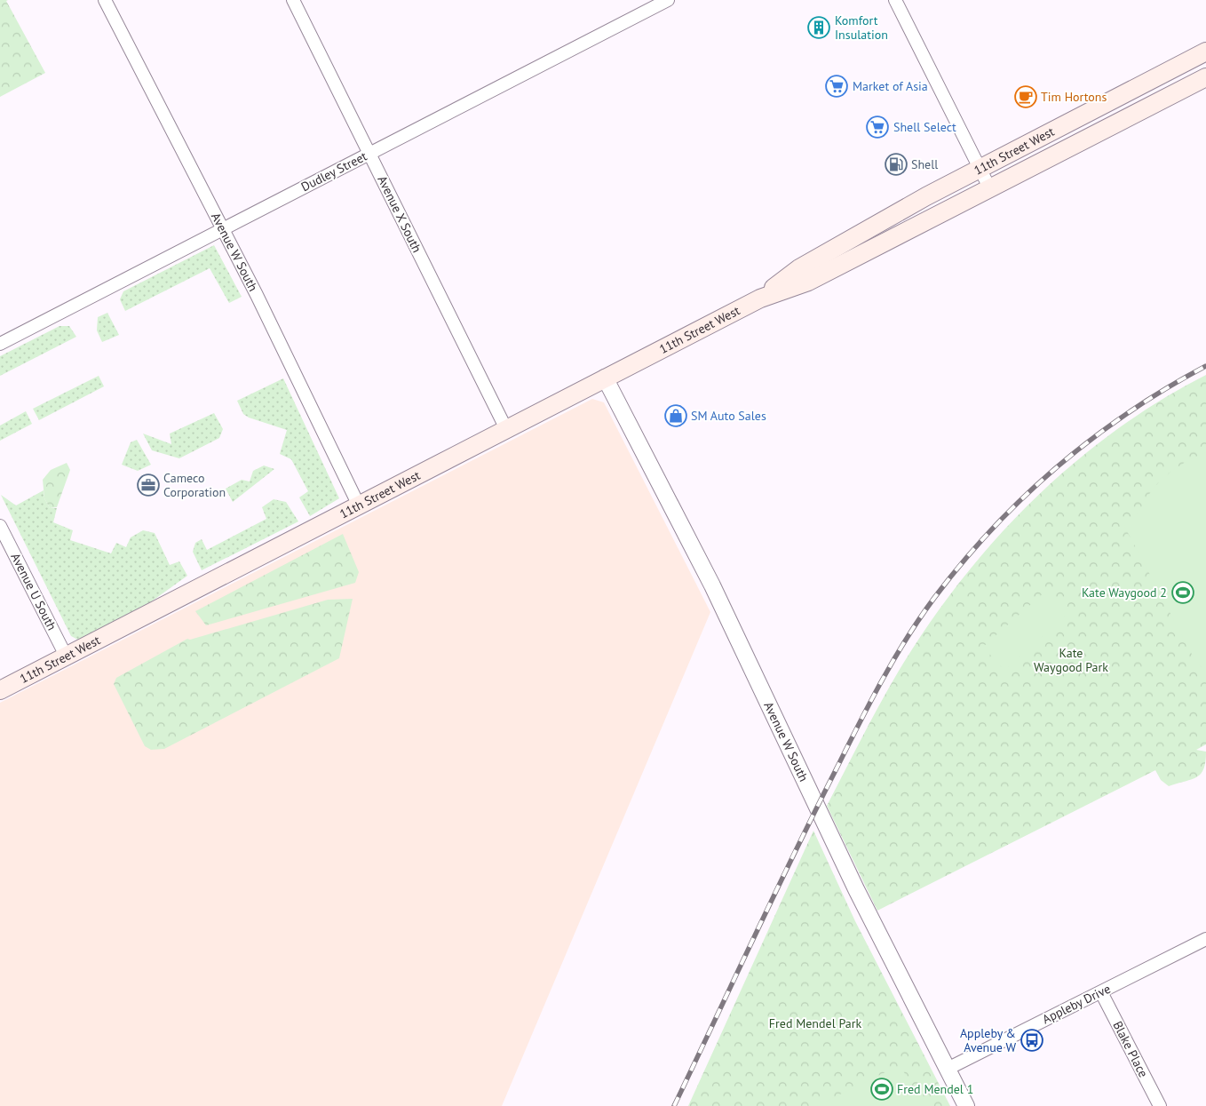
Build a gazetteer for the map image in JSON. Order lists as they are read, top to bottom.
{
  "streets": {
    "main road": ["11th Street West"],
    "street": [
      "Dudley Street",
      "Avenue X South",
      "Avenue W South",
      "Avenue U South",
      "Appleby Drive",
      "Blake Place"
    ]
  },
  "crossings": [
    ["11th Street West", "Avenue X South"],
    ["11th Street West", "Avenue W South"],
    ["11th Street West", "Avenue U South"],
    ["Dudley Street", "Avenue X South"],
    ["Dudley Street", "Avenue W South"],
    ["Avenue W South", "Appleby Drive"],
    ["Appleby Drive", "Blake Place"]
  ],
  "parks": ["Kate Waygood Park", "Fred Mendel Park"],
  "places": {
    "building": ["Komfort Insulation"],
    "supermarket": ["Market of Asia", "Shell Select"],
    "cafe": ["Tim Hortons"],
    "fuel station": ["Shell"],
    "shop": ["SM Auto Sales"],
    "office": ["Cameco Corporation"],
    "sports": ["Kate Waygood 2", "Fred Mendel 1"],
    "bus stop": ["Appleby & Avenue W"]
  }
}
